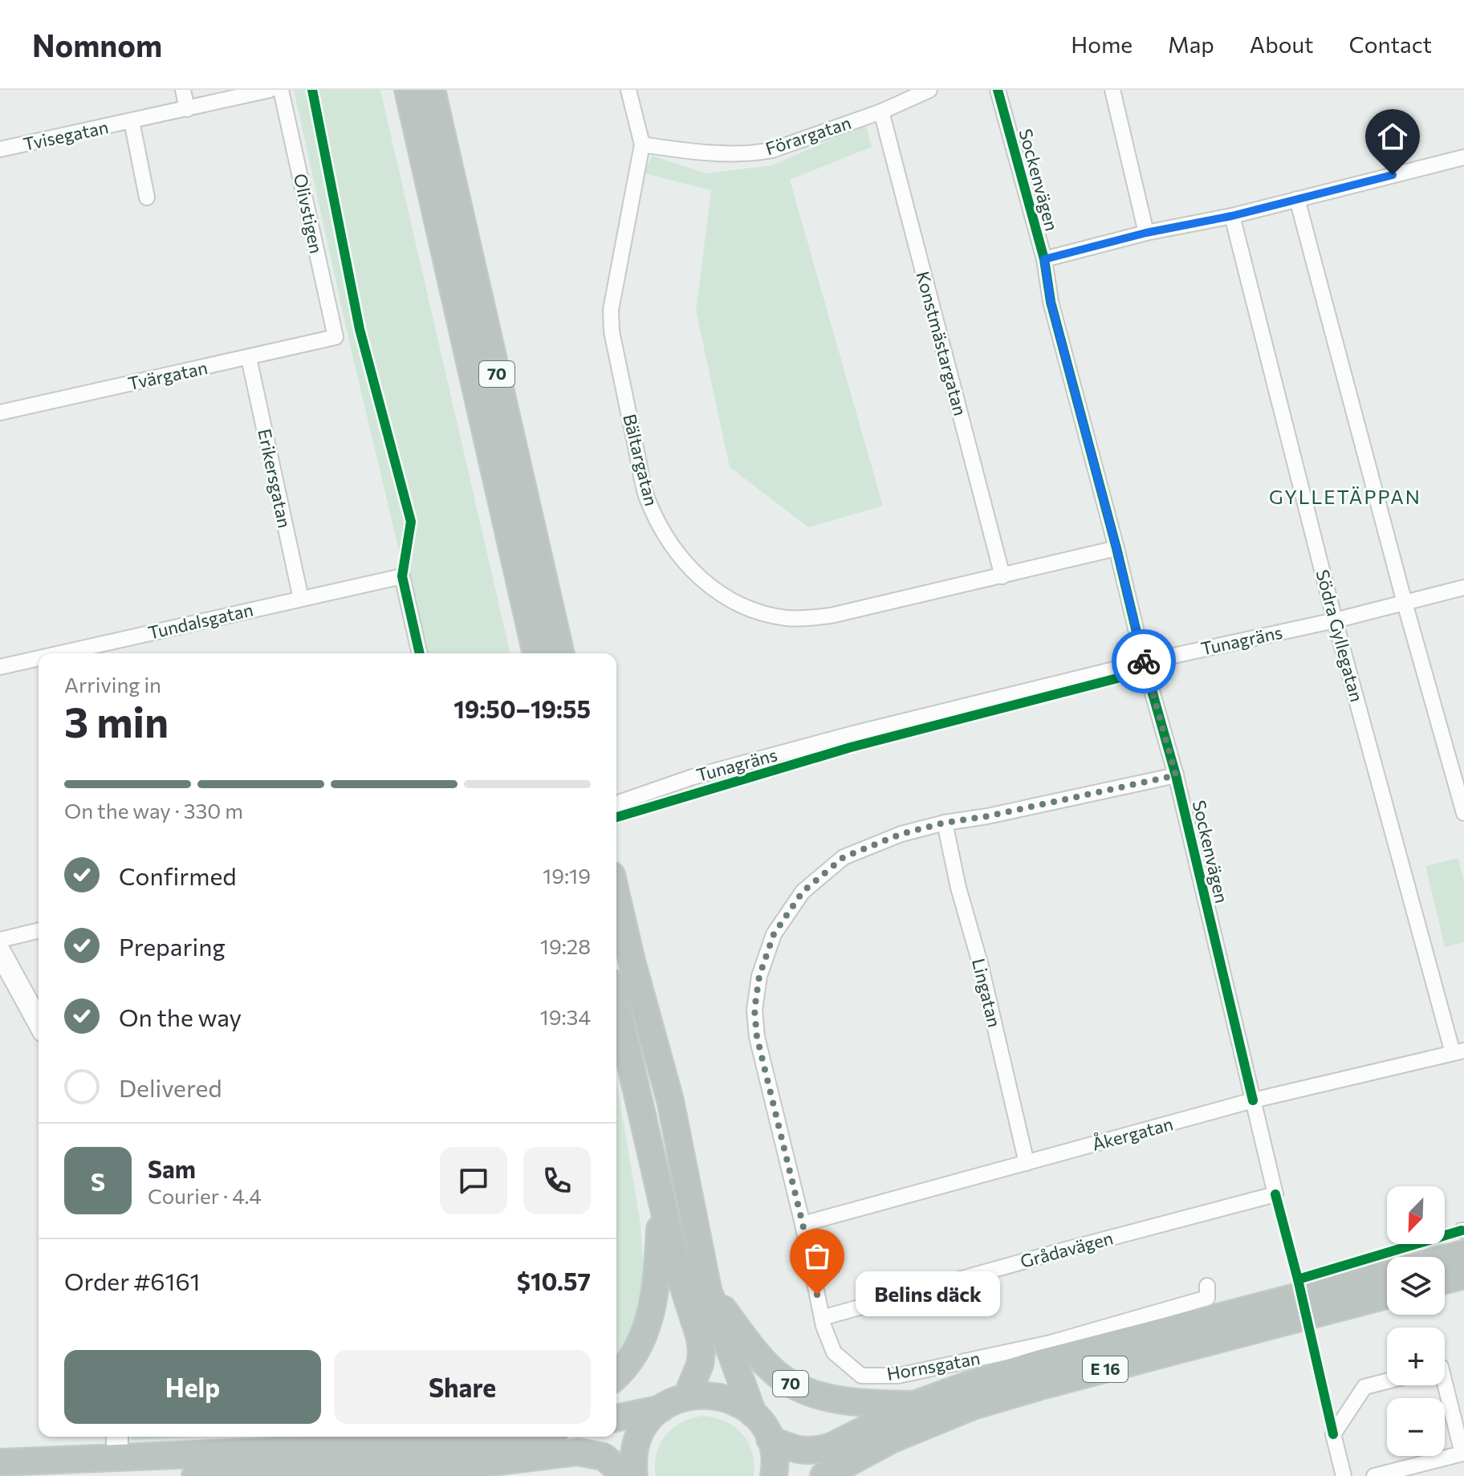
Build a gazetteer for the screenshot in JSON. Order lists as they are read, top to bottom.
{
  "streets": {
    "highway": ["70", "E 16"],
    "street": [
      "Tvisegatan",
      "Förargatan",
      "Sockenvägen",
      "Olivstigen",
      "Konstmästargatan",
      "Tvärgatan",
      "Bältargatan",
      "Erikersgatan",
      "Tundalsgatan",
      "Södra Gyllegatan",
      "Tunagräns",
      "Lingatan",
      "Åkergatan",
      "Grådavägen",
      "Hornsgatan"
    ]
  },
  "crossings": [
    ["Förargatan", "Konstmästargatan"],
    ["Förargatan", "Bältargatan"],
    ["Sockenvägen", "Bältargatan"],
    ["Sockenvägen", "Tunagräns"],
    ["Sockenvägen", "Åkergatan"],
    ["Sockenvägen", "Grådavägen"],
    ["Sockenvägen", "Hornsgatan"],
    ["Olivstigen", "Tvärgatan"],
    ["Konstmästargatan", "Bältargatan"],
    ["70", "E 16"],
    ["Tvärgatan", "Erikersgatan"],
    ["Erikersgatan", "Tundalsgatan"],
    ["Södra Gyllegatan", "Tunagräns"],
    ["Södra Gyllegatan", "Åkergatan"],
    ["Lingatan", "Åkergatan"],
    ["Lingatan", "Hornsgatan"],
    ["Åkergatan", "Hornsgatan"],
    ["Grådavägen", "Hornsgatan"]
  ],
  "districts": ["GYLLETÄPPAN"],
  "places": ["Belins däck"],
  "north": "bottom left",
  "page": {
    "header": "Nomnom",
    "nav": [
      "Home",
      "Map",
      "About",
      "Contact"
    ],
    "heading": ["3 min", "Arriving in", "19:50–19:55"],
    "panel": [
      "Sam",
      "Courier · 4.4",
      "Order #6161",
      "$10.57"
    ],
    "bar": "On the way · 330 m",
    "list": [
      ["Confirmed", "19:19"],
      ["Preparing", "19:28"],
      ["On the way", "19:34"],
      "Delivered"
    ],
    "round": "S",
    "map_buttons": ["+", "−"],
    "bubble": "Belins däck",
    "buttons": ["Help", "Share"]
  }
}
